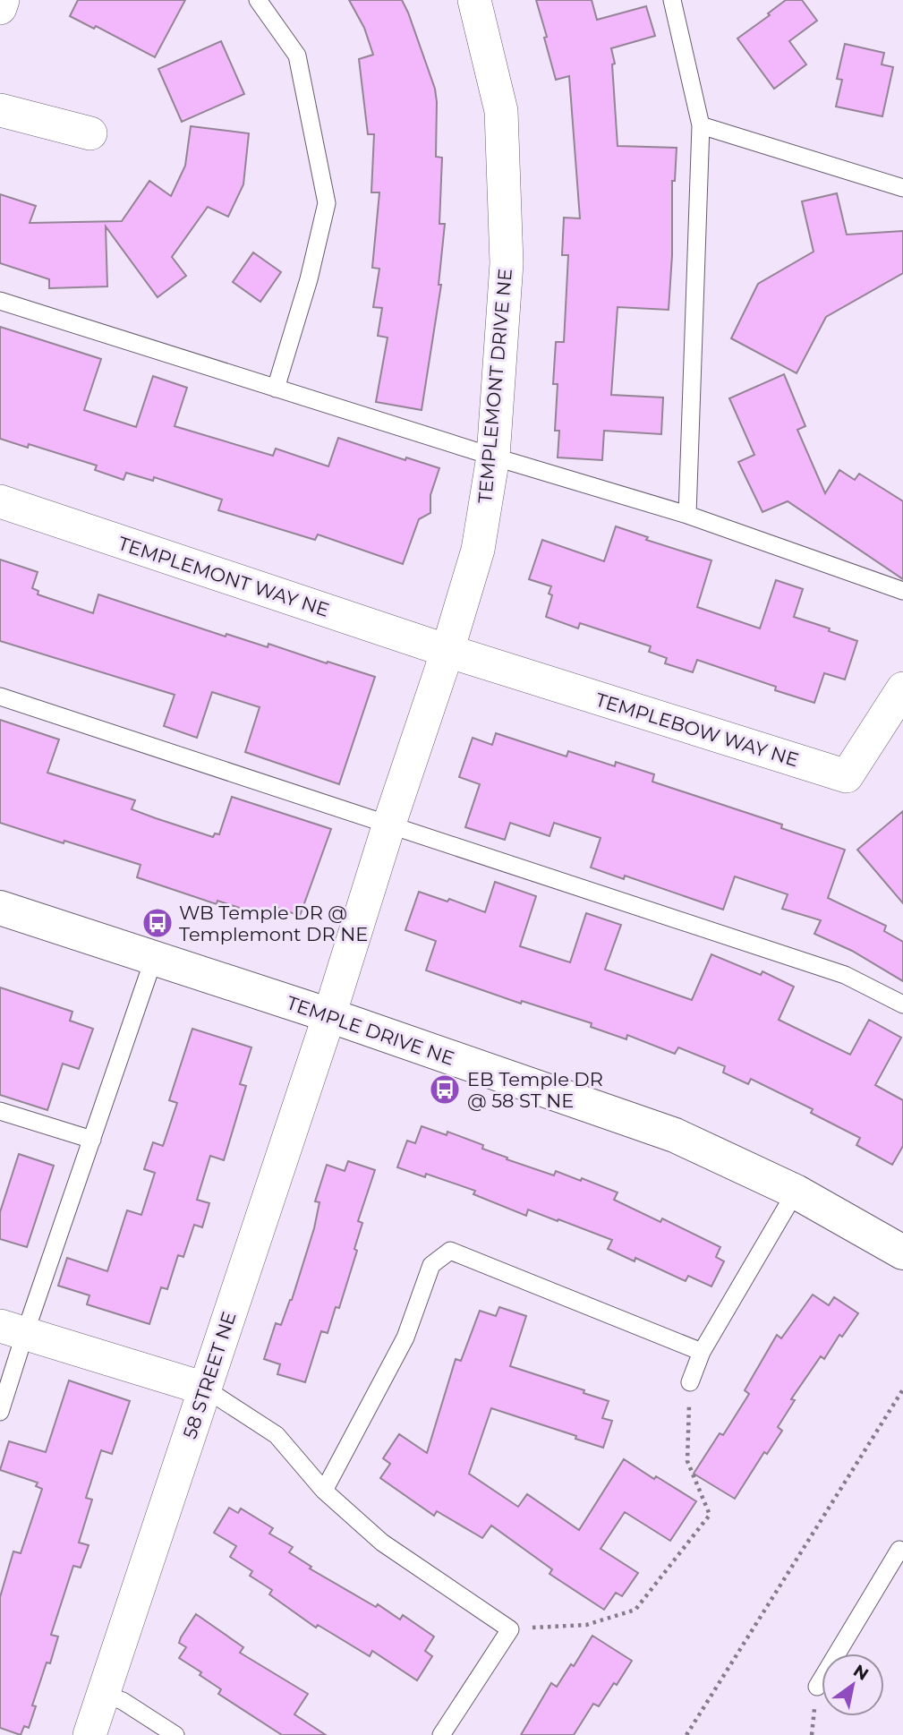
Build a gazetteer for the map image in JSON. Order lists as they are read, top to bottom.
{
  "streets": {
    "street": [
      "TEMPLEMONT DRIVE NE",
      "TEMPLEMONT WAY NE",
      "TEMPLEBOW WAY NE",
      "TEMPLE DRIVE NE",
      "58 STREET NE"
    ]
  },
  "crossings": [
    ["TEMPLEMONT DRIVE NE", "TEMPLEMONT WAY NE"],
    ["TEMPLEMONT DRIVE NE", "TEMPLEBOW WAY NE"],
    ["TEMPLEMONT DRIVE NE", "TEMPLE DRIVE NE"],
    ["TEMPLEMONT DRIVE NE", "58 STREET NE"],
    ["TEMPLEMONT WAY NE", "TEMPLEBOW WAY NE"],
    ["TEMPLE DRIVE NE", "58 STREET NE"]
  ],
  "places": {
    "bus stop": ["WB Temple DR @ Templemont DR NE", "EB Temple DR @ 58 ST NE"]
  },
  "north": "top right"
}
